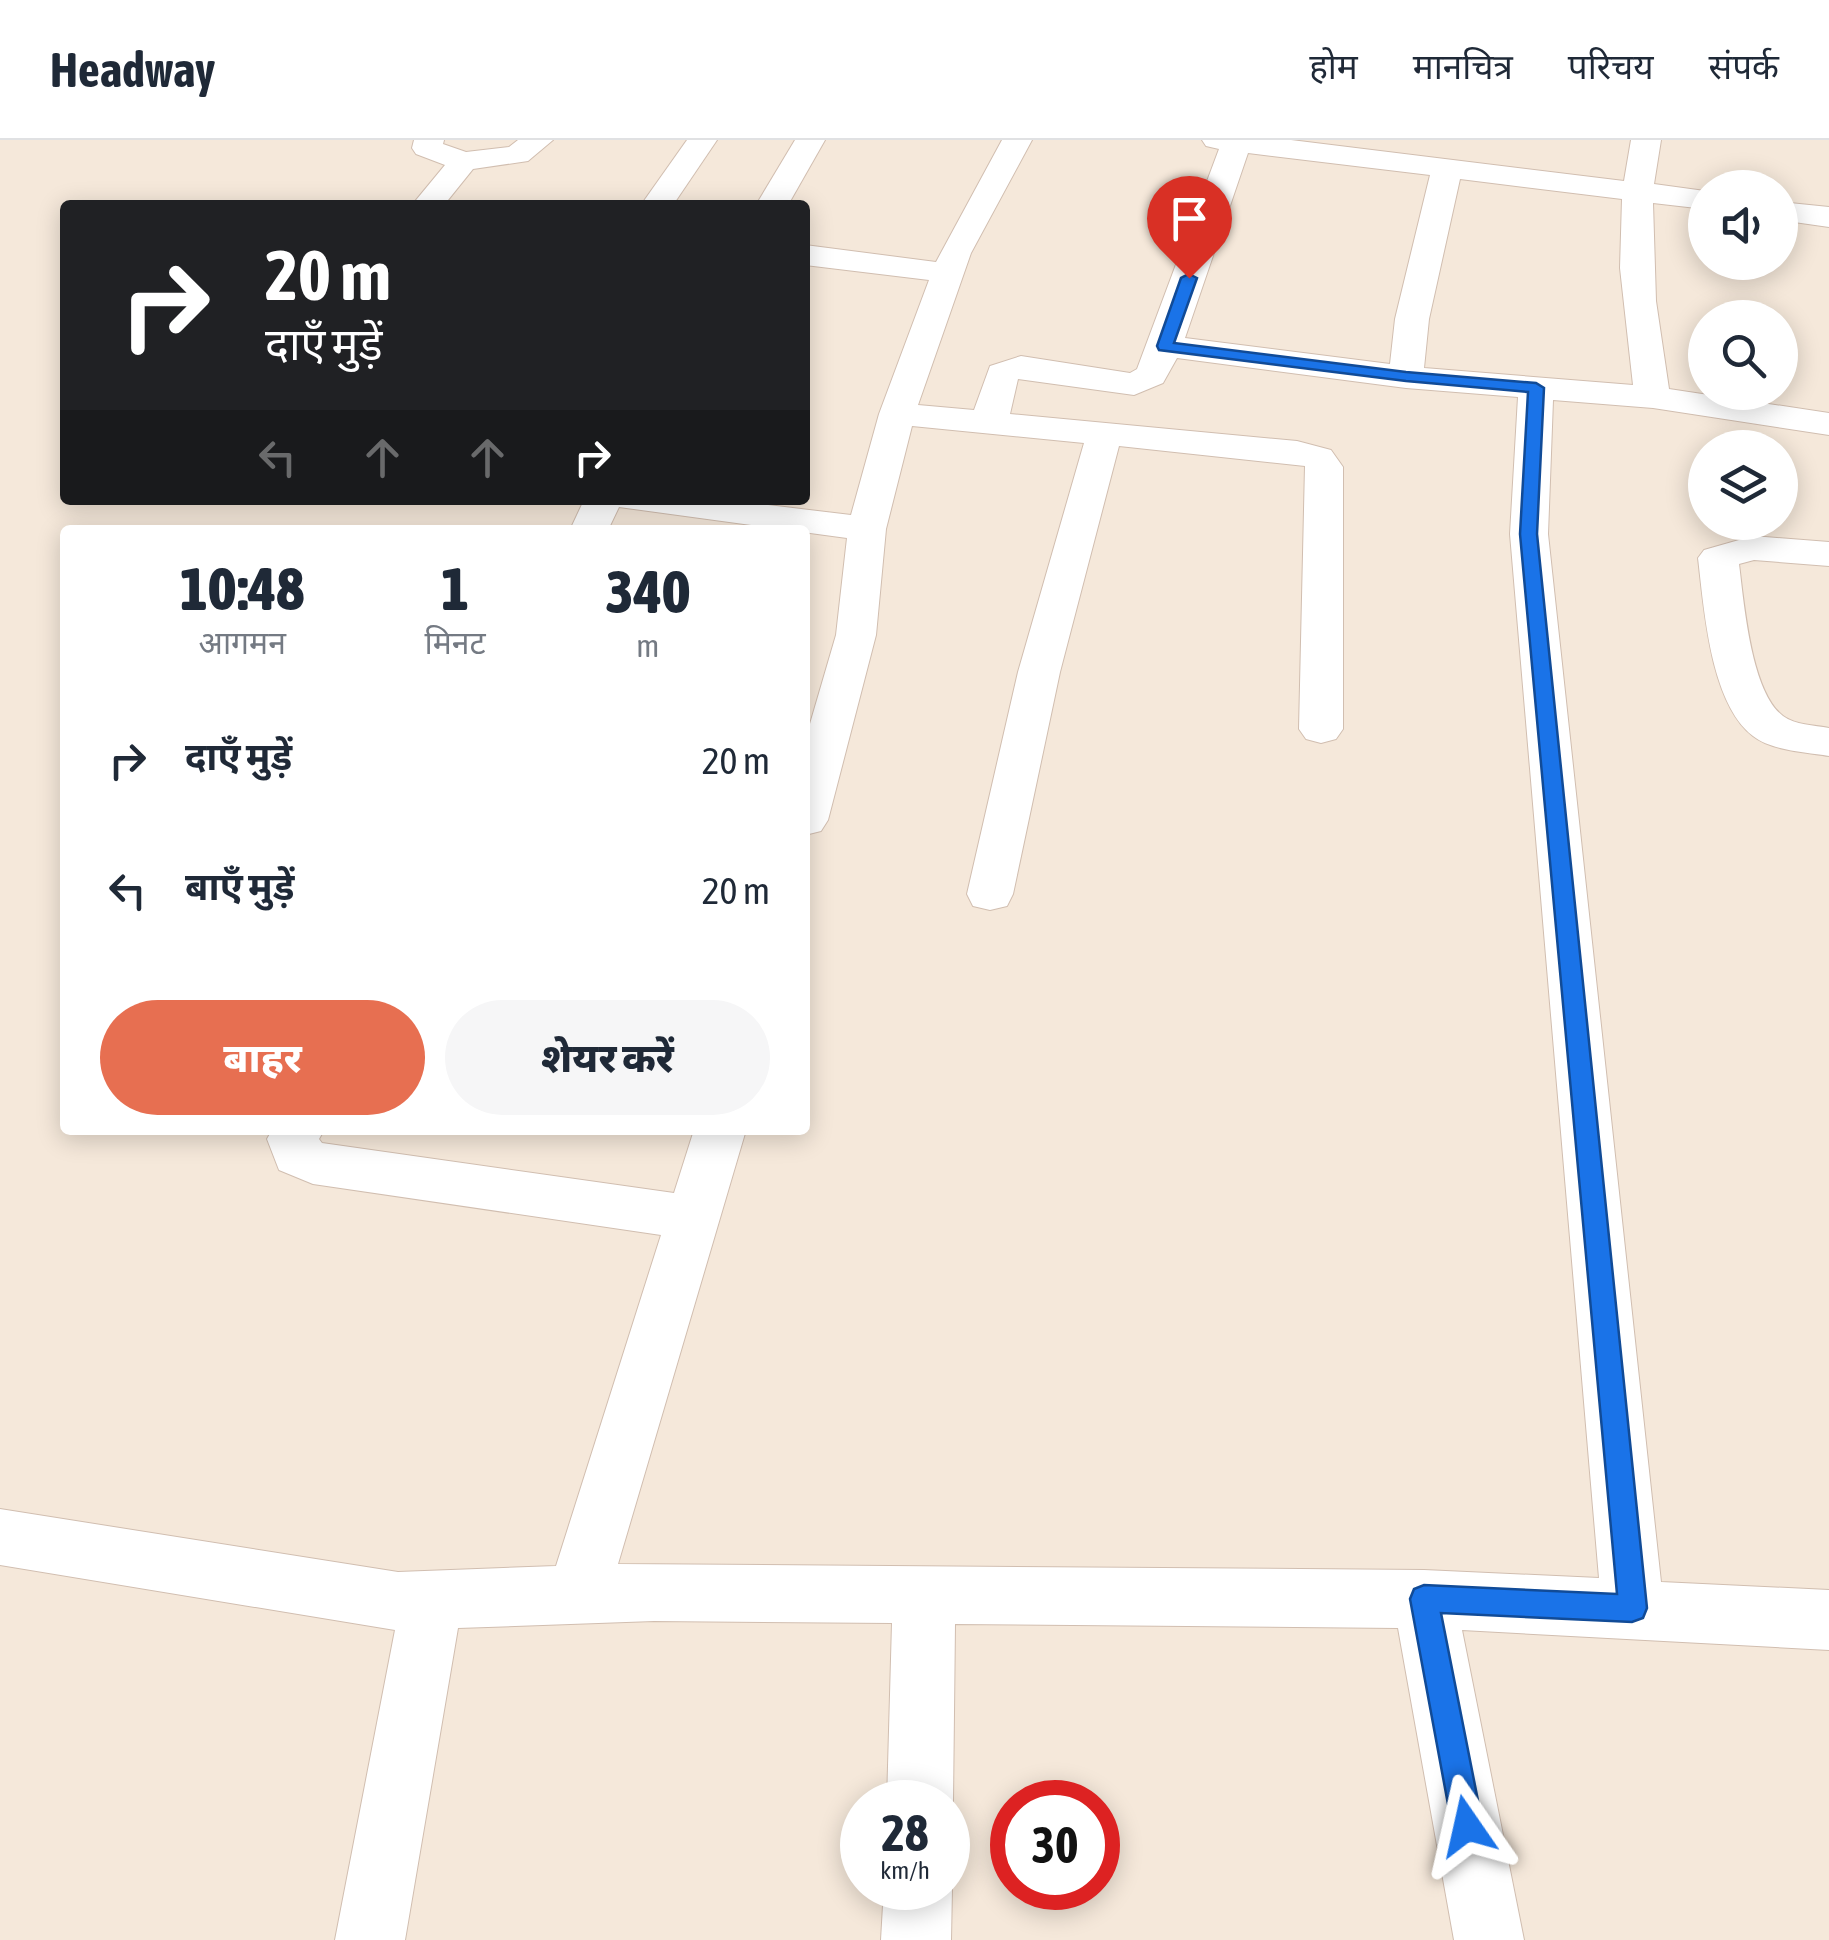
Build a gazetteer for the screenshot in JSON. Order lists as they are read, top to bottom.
{
  "page": {
    "header": "Headway",
    "nav": [
      "होम",
      "मानचित्र",
      "परिचय",
      "संपर्क"
    ],
    "turn": ["20 m", "दाएँ मुड़ें"],
    "eta": [
      "10:48",
      "आगमन",
      "1",
      "मिनट",
      "340",
      "m"
    ],
    "list": [
      {
        "name": "दाएँ मुड़ें",
        "value": "20 m"
      },
      {
        "name": "बाएँ मुड़ें",
        "value": "20 m"
      }
    ],
    "buttons": ["बाहर", "शेयर करें"],
    "speed": "28 km/h",
    "limit": "30"
  }
}
